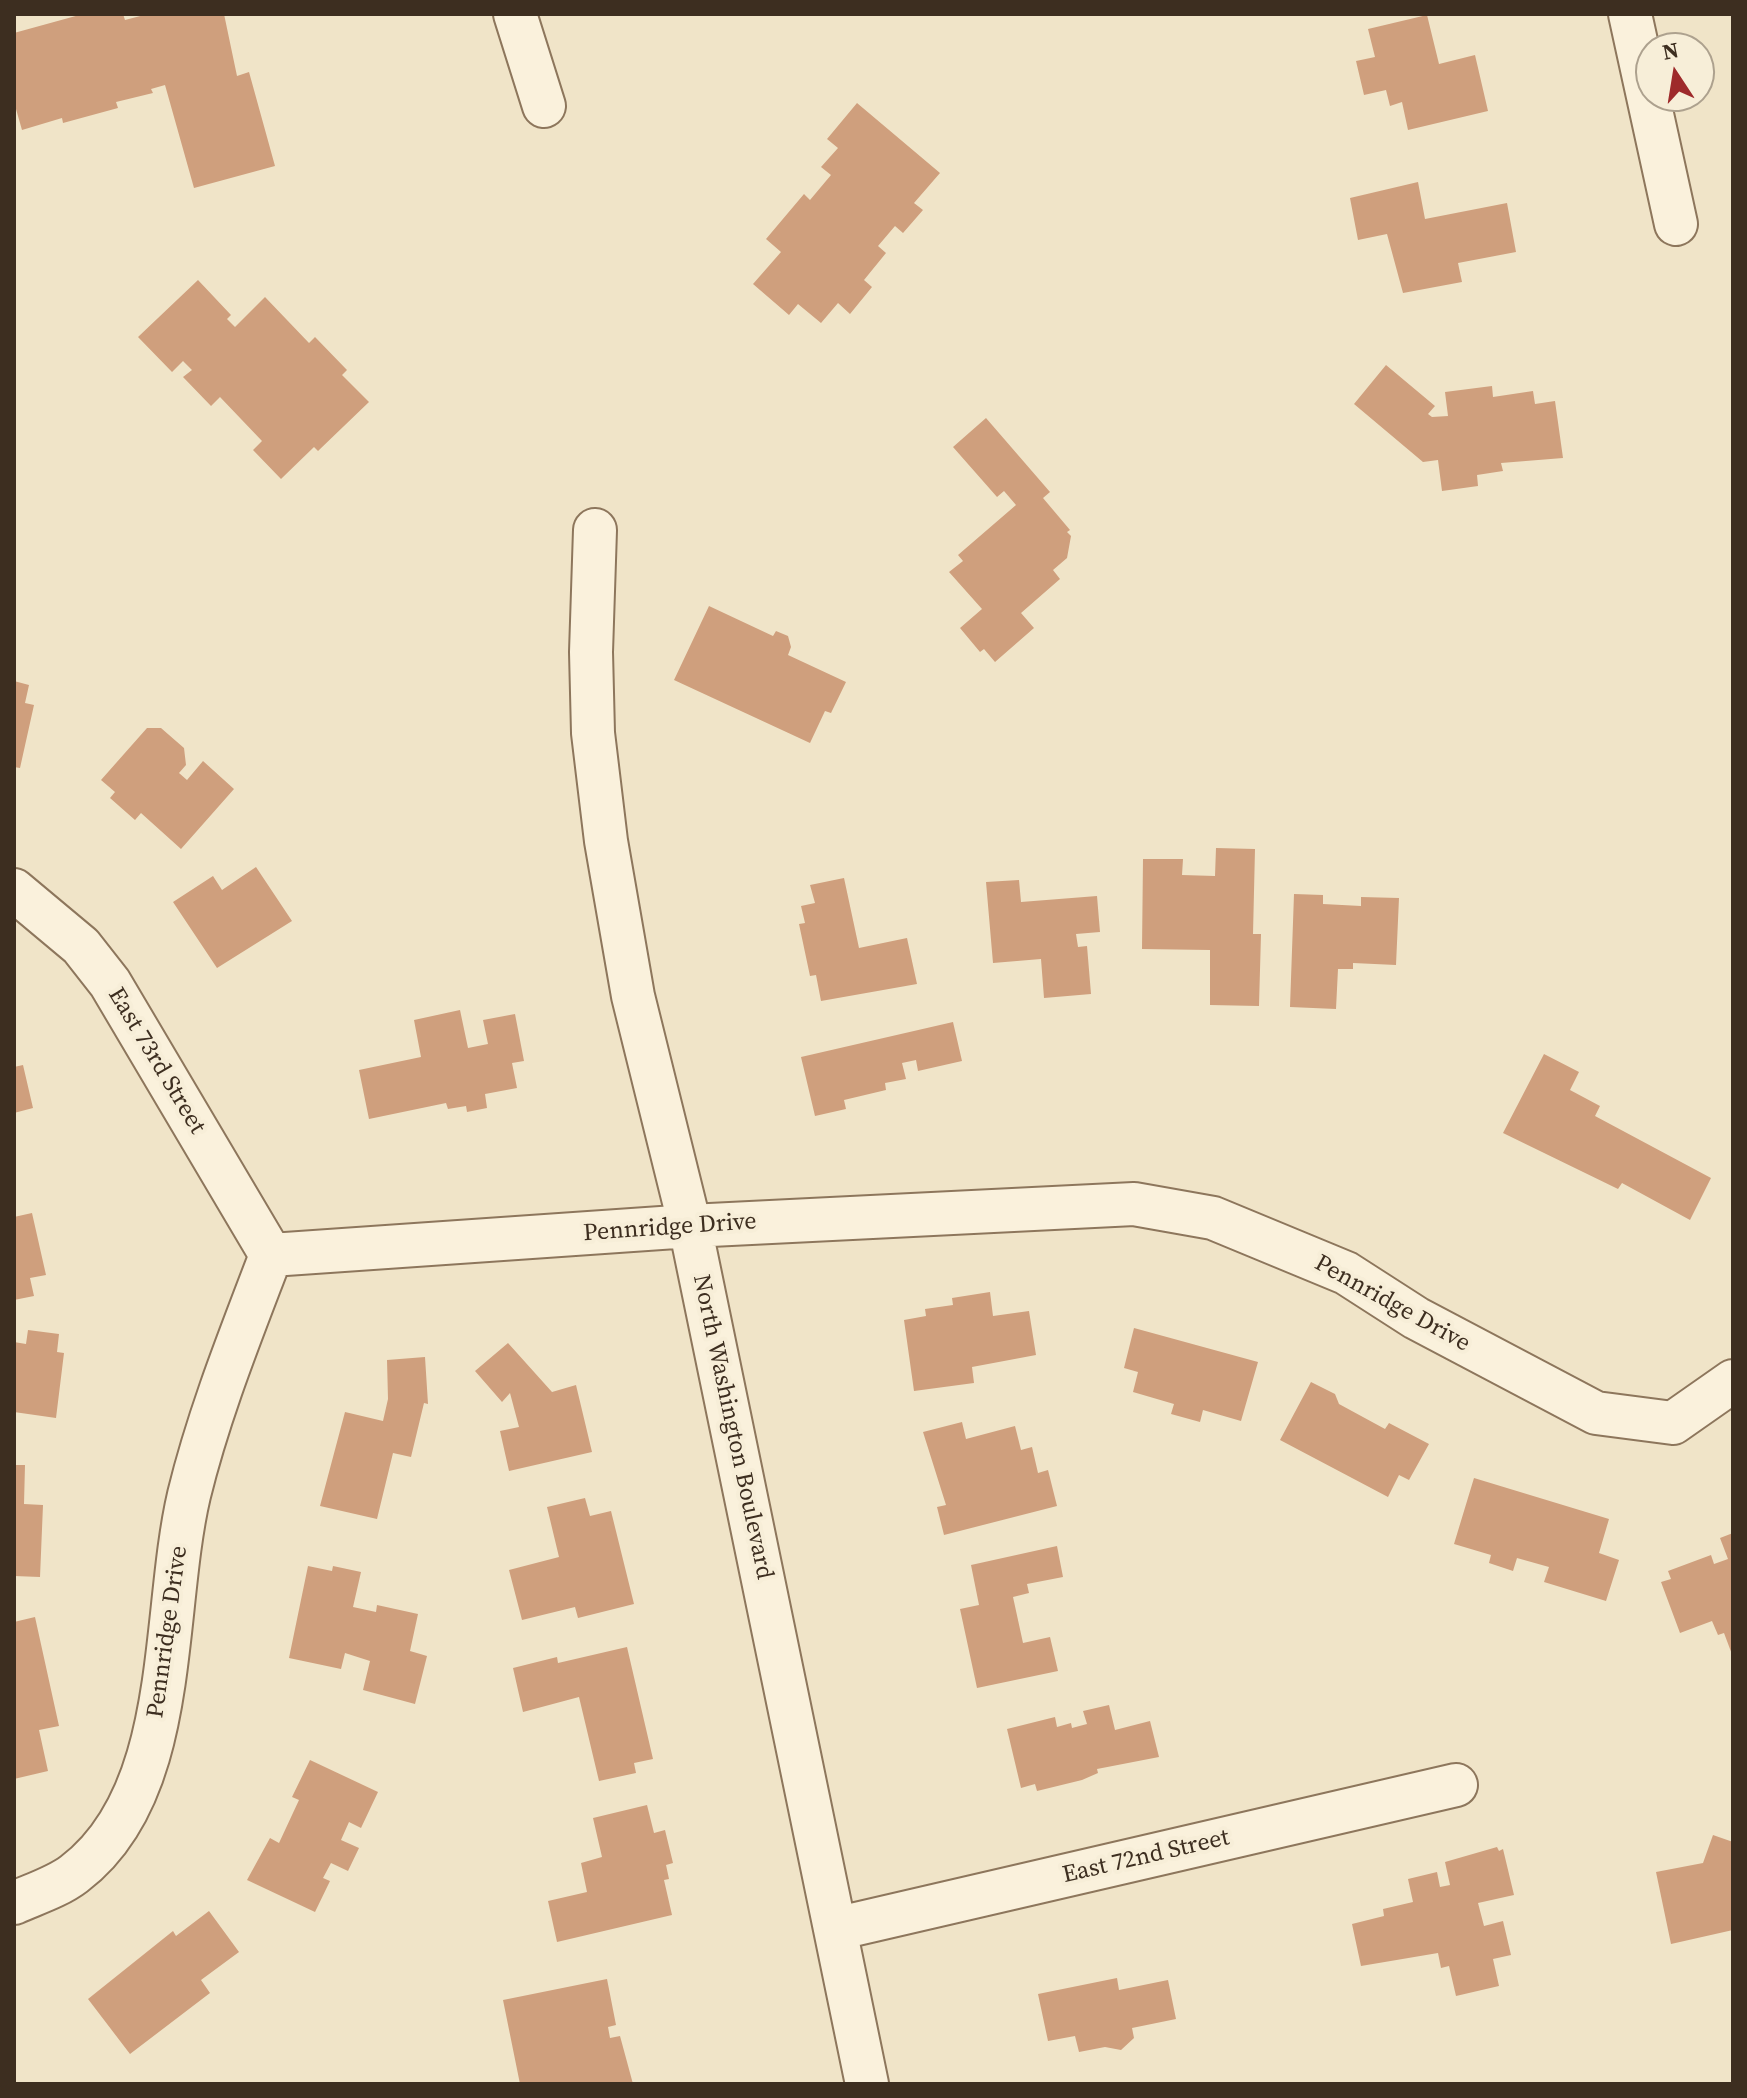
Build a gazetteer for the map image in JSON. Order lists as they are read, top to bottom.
{
  "streets": {
    "street": [
      "East 73rd Street",
      "Pennridge Drive",
      "North Washington Boulevard",
      "East 72nd Street"
    ]
  },
  "crossings": [
    ["East 73rd Street", "Pennridge Drive"],
    ["Pennridge Drive", "North Washington Boulevard"],
    ["North Washington Boulevard", "East 72nd Street"]
  ],
  "north": "top"
}
